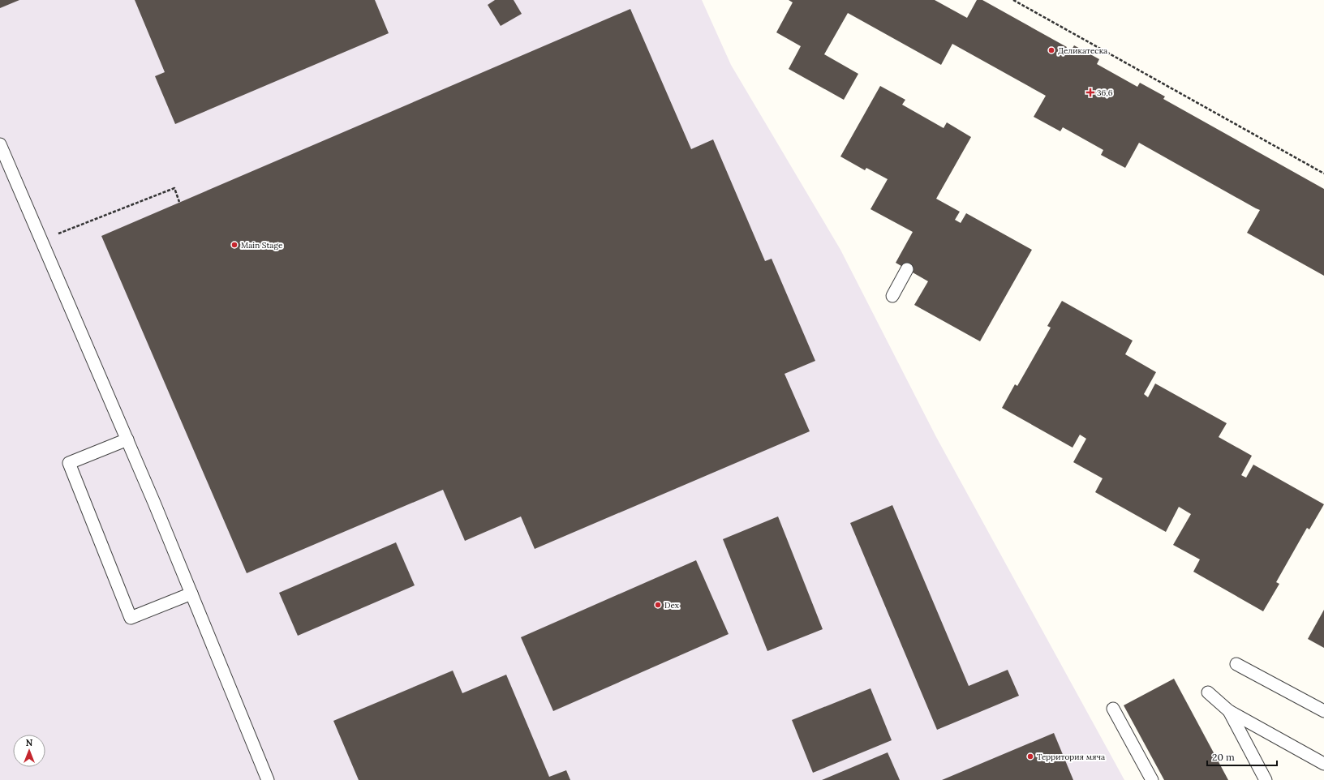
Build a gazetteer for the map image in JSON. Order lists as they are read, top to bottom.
{
  "places": {
    "other": [
      "Деликатеска",
      "Main Stage",
      "Dex",
      "Территория мяча"
    ],
    "health": ["36,6"]
  },
  "scale_bar": "20 m",
  "north": "top"
}
